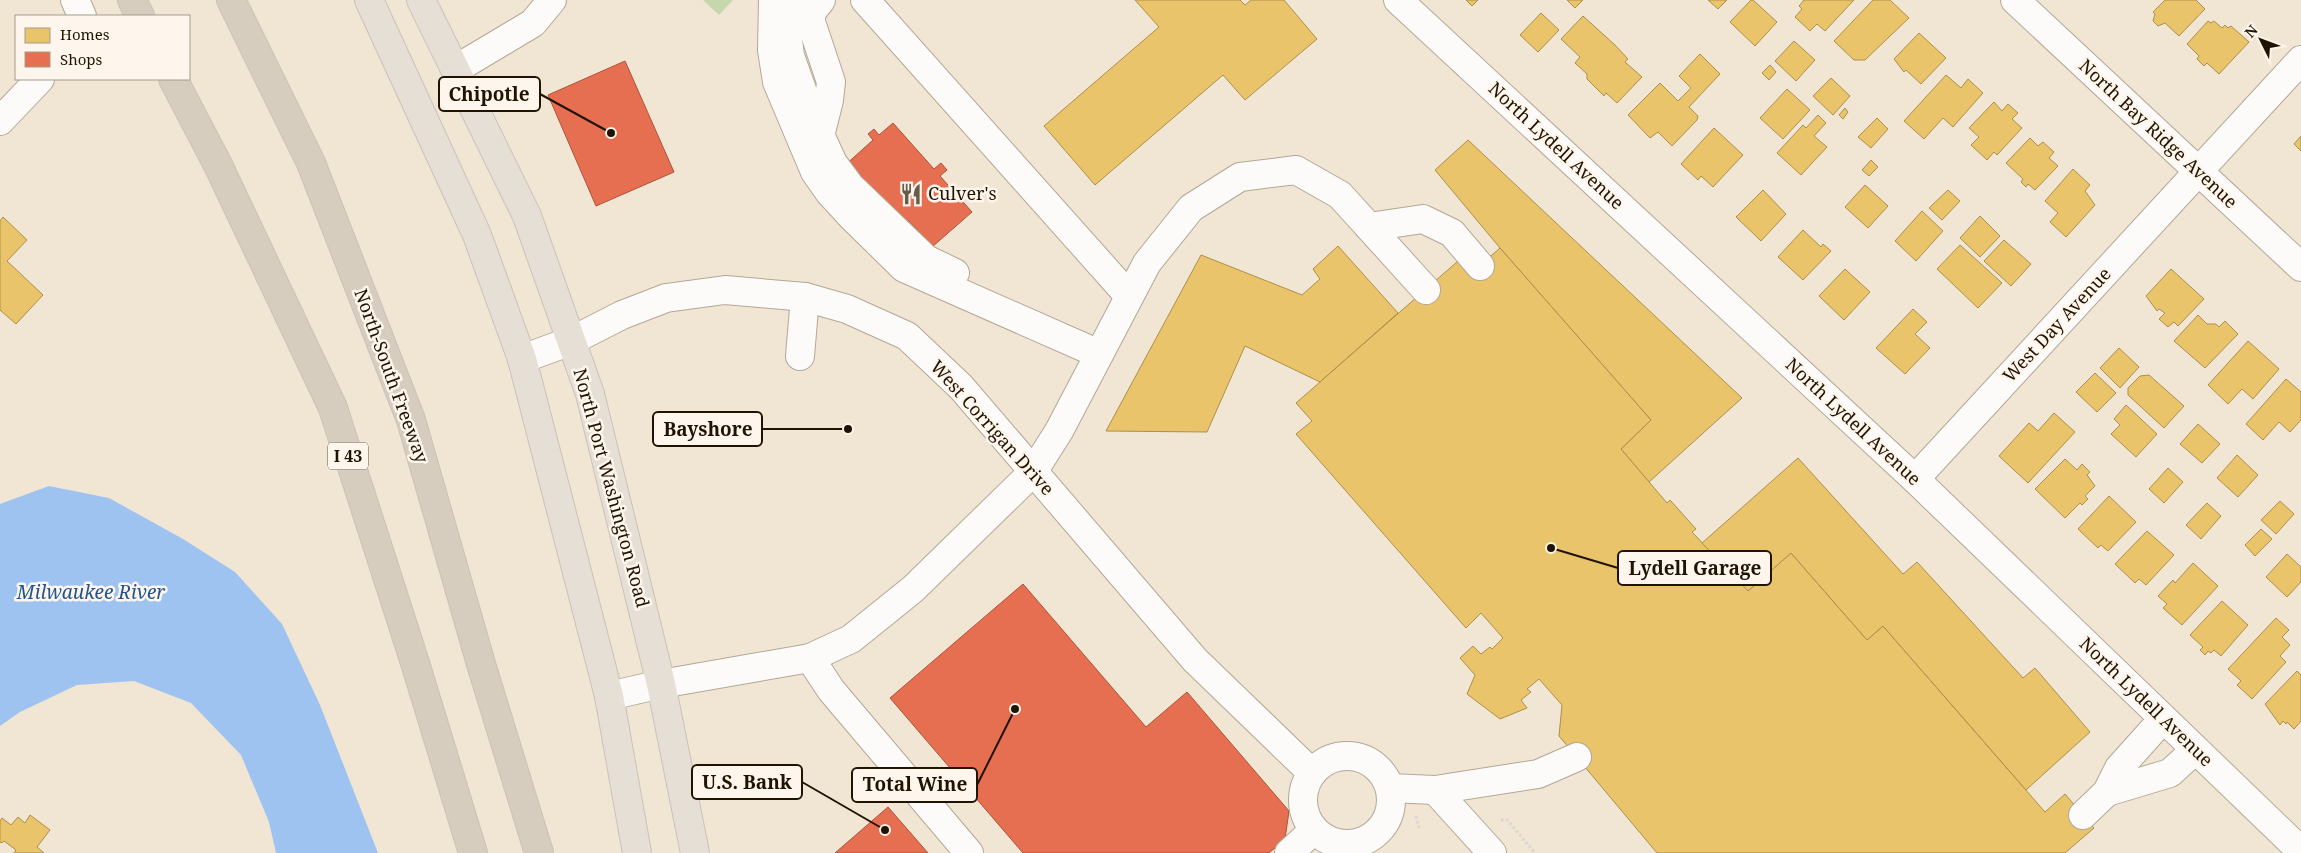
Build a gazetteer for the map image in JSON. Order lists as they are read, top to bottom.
{
  "streets": {
    "highway": ["North-South Freeway", "I 43"],
    "main road": ["North Port Washington Road"],
    "street": [
      "North Bay Ridge Avenue",
      "North Lydell Avenue",
      "West Day Avenue",
      "West Corrigan Drive"
    ]
  },
  "crossings": [
    ["North Bay Ridge Avenue", "West Day Avenue"],
    ["North Lydell Avenue", "West Day Avenue"],
    ["West Corrigan Drive", "North Port Washington Road"]
  ],
  "water": ["Milwaukee River"],
  "places": {
    "other": [
      "Chipotle",
      "Bayshore",
      "Lydell Garage",
      "Total Wine",
      "U.S. Bank"
    ],
    "restaurant": ["Culver's"]
  },
  "legend": ["Homes", "Shops"],
  "north": "top left"
}
